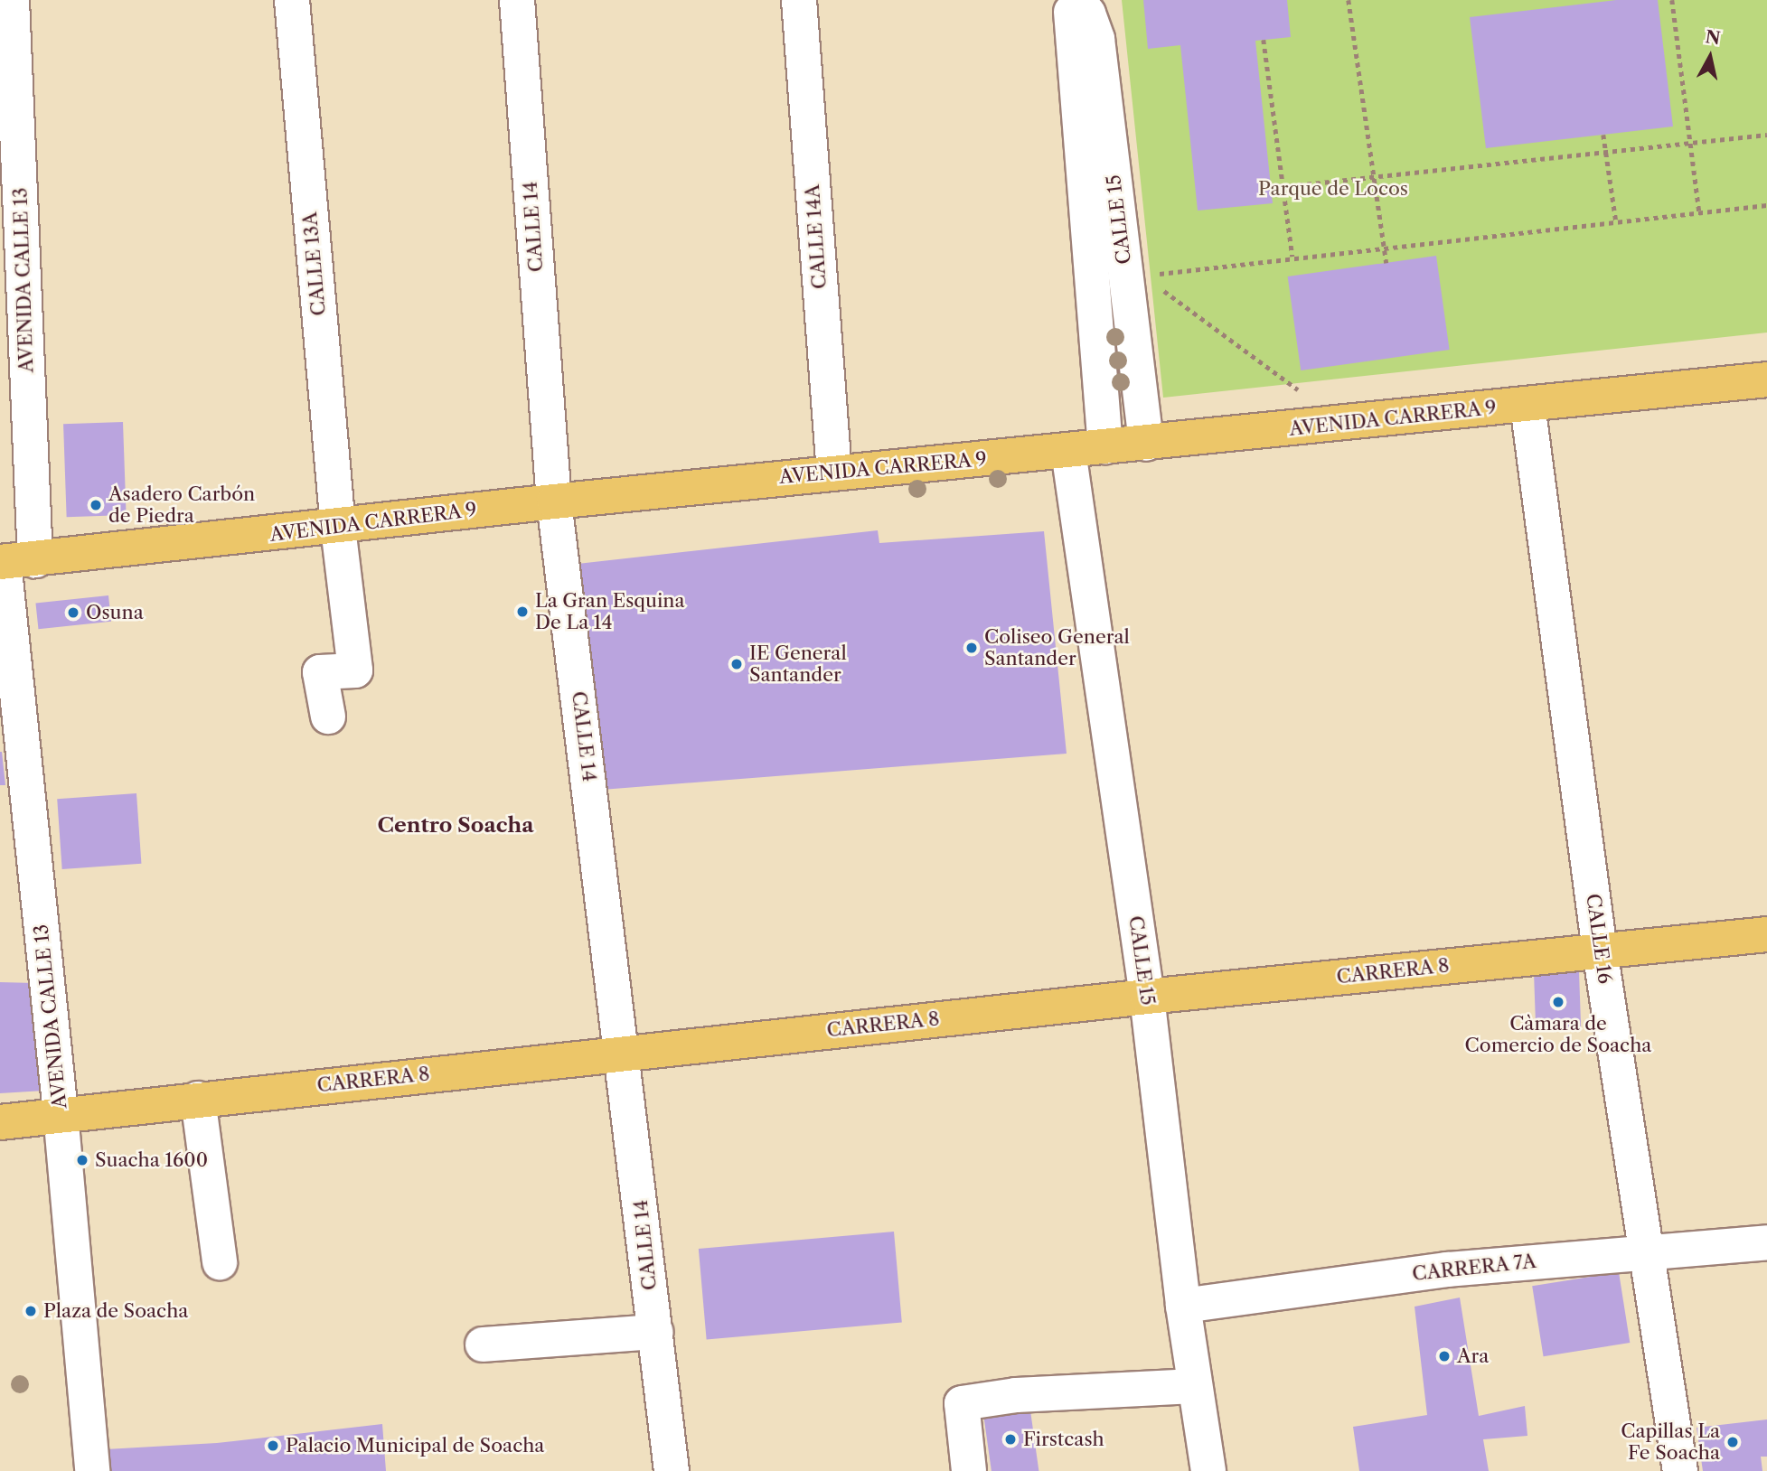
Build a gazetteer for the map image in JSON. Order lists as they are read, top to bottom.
{
  "streets": {
    "main road": ["AVENIDA CARRERA 9", "CARRERA 8"],
    "street": [
      "CALLE 15",
      "CALLE 14",
      "CALLE 14A",
      "CALLE 13A",
      "AVENIDA CALLE 13",
      "CALLE 16",
      "CARRERA 7A"
    ]
  },
  "crossings": [
    ["CALLE 15", "AVENIDA CARRERA 9"],
    ["CALLE 15", "CARRERA 8"],
    ["CALLE 15", "CARRERA 7A"],
    ["CALLE 14", "AVENIDA CARRERA 9"],
    ["CALLE 14", "CARRERA 8"],
    ["CALLE 14A", "AVENIDA CARRERA 9"],
    ["CALLE 13A", "AVENIDA CARRERA 9"],
    ["AVENIDA CALLE 13", "AVENIDA CARRERA 9"],
    ["AVENIDA CALLE 13", "CARRERA 8"],
    ["AVENIDA CARRERA 9", "CALLE 16"],
    ["CALLE 16", "CARRERA 8"],
    ["CALLE 16", "CARRERA 7A"]
  ],
  "districts": ["Centro Soacha"],
  "parks": ["Parque de Locos"],
  "places": [
    "Asadero Carbón de Piedra",
    "La Gran Esquina De La 14",
    "Osuna",
    "Coliseo General Santander",
    "IE General Santander",
    "Càmara de Comercio de Soacha",
    "Suacha 1600",
    "Plaza de Soacha",
    "Ara",
    "Firstcash",
    "Capillas La Fe Soacha",
    "Palacio Municipal de Soacha"
  ],
  "north": "top"
}
